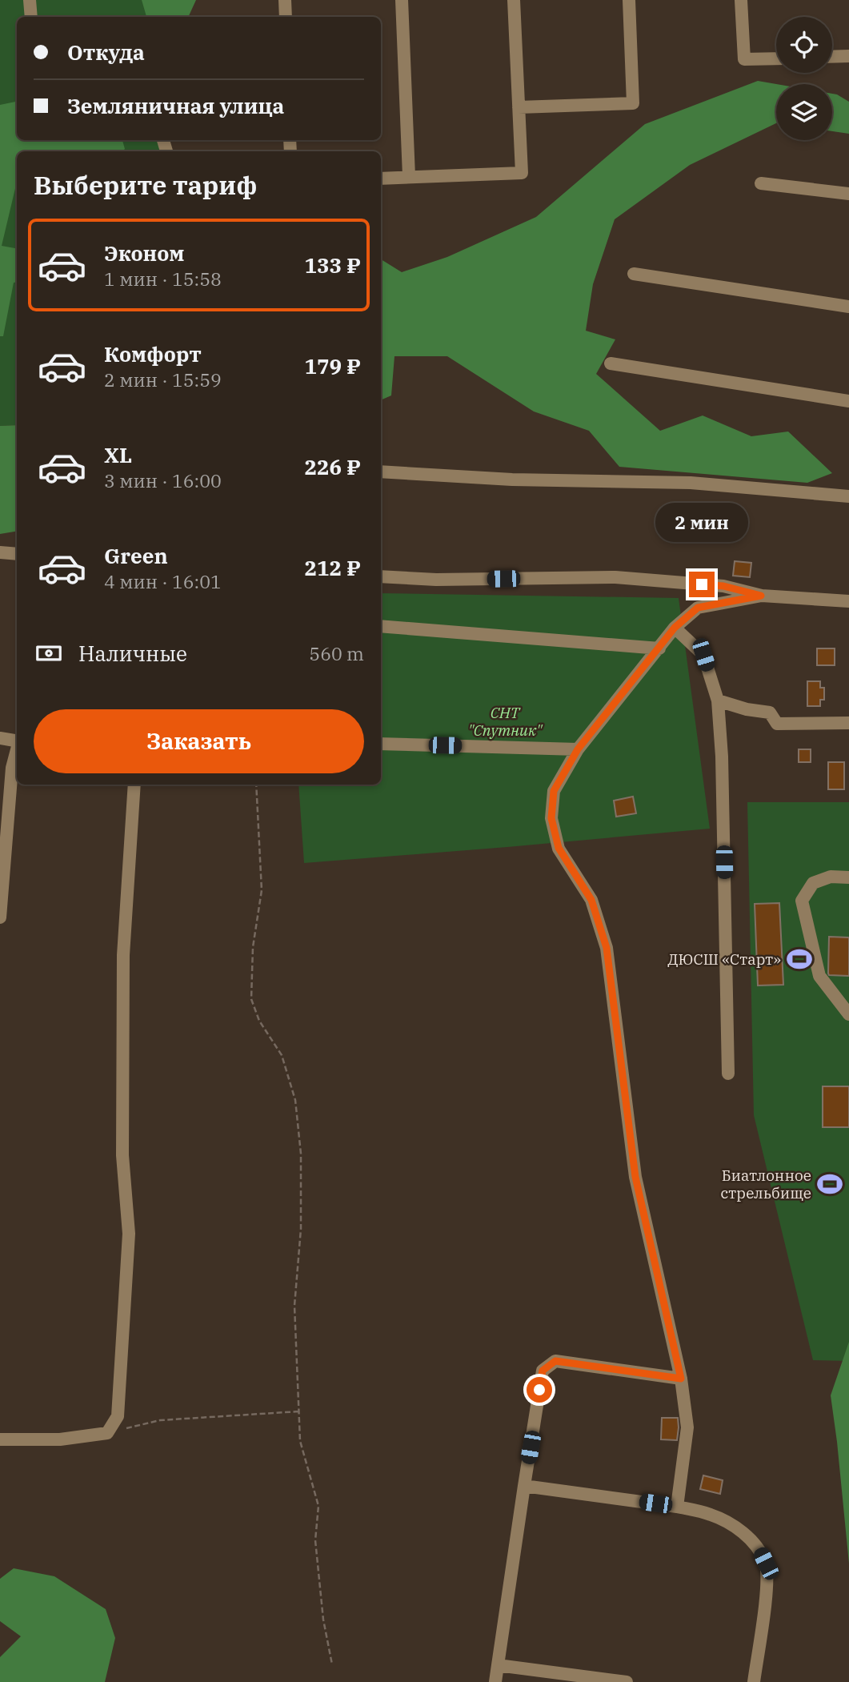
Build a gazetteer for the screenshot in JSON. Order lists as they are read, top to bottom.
{
  "parks": ["СНТ \"Спутник\""],
  "places": {
    "sports": ["ДЮСШ «Старт»", "Биатлонное стрельбище"]
  },
  "page": {
    "banner": ["Откуда", "Земляничная улица"],
    "heading": "Выберите тариф",
    "list": [
      {
        "name": "Эконом",
        "note": "1 мин · 15:58",
        "value": "133 ₽"
      },
      {
        "name": "Комфорт",
        "note": "2 мин · 15:59",
        "value": "179 ₽"
      },
      {
        "name": "XL",
        "note": "3 мин · 16:00",
        "value": "226 ₽"
      },
      {
        "name": "Green",
        "note": "4 мин · 16:01",
        "value": "212 ₽"
      }
    ],
    "bubble": "2 мин",
    "pay": ["Наличные", "560 m"],
    "buttons": "Заказать"
  }
}
